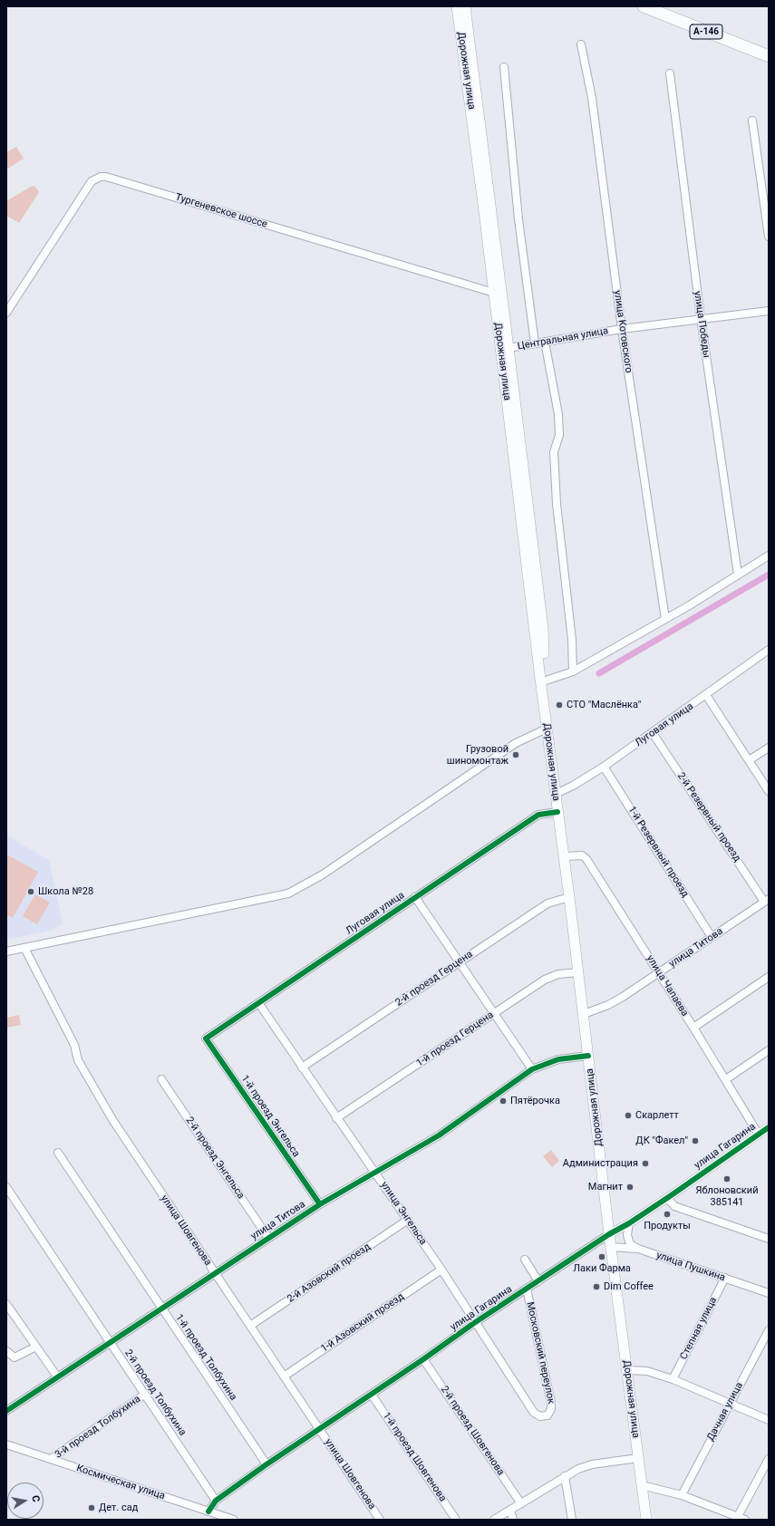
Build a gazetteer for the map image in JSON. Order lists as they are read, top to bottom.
{
  "streets": {
    "highway": ["А-146"],
    "main road": ["Дорожная улица"],
    "street": [
      "Тургеневское шоссе",
      "улица Победы",
      "улица Котовского",
      "Центральная улица",
      "Луговая улица",
      "2-й Резервный проезд",
      "1-й Резервный проезд",
      "улица Титова",
      "2-й проезд Герцена",
      "улица Чапаева",
      "1-й проезд Герцена",
      "1-й проезд Энгельса",
      "улица Гагарина",
      "2-й проезд Энгельса",
      "улица Энгельса",
      "улица Шовгенова",
      "улица Пушкина",
      "2-й Азовский проезд",
      "1-й Азовский проезд",
      "Степная улица",
      "Московский переулок",
      "1-й проезд Толбухина",
      "2-й проезд Толбухина",
      "Дачная улица",
      "3-й проезд Толбухина",
      "2-й проезд Шовгенова",
      "1-й проезд Шовгенова",
      "Космическая улица"
    ]
  },
  "crossings": [
    ["Дорожная улица", "Тургеневское шоссе"],
    ["Дорожная улица", "Центральная улица"],
    ["Дорожная улица", "Луговая улица"],
    ["Дорожная улица", "улица Титова"],
    ["Дорожная улица", "2-й проезд Герцена"],
    ["Дорожная улица", "улица Чапаева"],
    ["Дорожная улица", "1-й проезд Герцена"],
    ["Дорожная улица", "улица Гагарина"],
    ["Дорожная улица", "улица Пушкина"],
    ["улица Победы", "Центральная улица"],
    ["улица Котовского", "Центральная улица"],
    ["Луговая улица", "2-й Резервный проезд"],
    ["Луговая улица", "1-й Резервный проезд"],
    ["Луговая улица", "1-й проезд Энгельса"],
    ["Луговая улица", "улица Энгельса"],
    ["2-й Резервный проезд", "улица Титова"],
    ["1-й Резервный проезд", "улица Титова"],
    ["улица Титова", "улица Чапаева"],
    ["улица Титова", "1-й проезд Энгельса"],
    ["улица Титова", "2-й проезд Энгельса"],
    ["улица Титова", "улица Энгельса"],
    ["улица Титова", "улица Шовгенова"],
    ["улица Титова", "1-й проезд Толбухина"],
    ["улица Титова", "2-й проезд Толбухина"],
    ["2-й проезд Герцена", "улица Энгельса"],
    ["улица Чапаева", "улица Гагарина"],
    ["1-й проезд Герцена", "улица Энгельса"],
    ["улица Гагарина", "улица Энгельса"],
    ["улица Гагарина", "улица Шовгенова"],
    ["улица Гагарина", "Московский переулок"],
    ["улица Гагарина", "1-й проезд Толбухина"],
    ["улица Гагарина", "2-й проезд Толбухина"],
    ["улица Гагарина", "2-й проезд Шовгенова"],
    ["улица Гагарина", "1-й проезд Шовгенова"],
    ["улица Гагарина", "Космическая улица"],
    ["улица Энгельса", "2-й Азовский проезд"],
    ["улица Энгельса", "1-й Азовский проезд"],
    ["улица Энгельса", "Московский переулок"],
    ["улица Шовгенова", "2-й Азовский проезд"],
    ["улица Шовгенова", "1-й Азовский проезд"],
    ["улица Пушкина", "Степная улица"],
    ["2-й проезд Толбухина", "3-й проезд Толбухина"],
    ["3-й проезд Толбухина", "Космическая улица"]
  ],
  "places": [
    "СТО \"Маслёнка\"",
    "Грузовой шиномонтаж",
    "Школа №28",
    "Пятёрочка",
    "Скарлетт",
    "ДК \"Факел\"",
    "Администрация",
    "Яблоновский 385141",
    "Магнит",
    "Продукты",
    "Лаки Фарма",
    "Dim Coffee",
    "Дет. сад"
  ],
  "north": "right"
}
